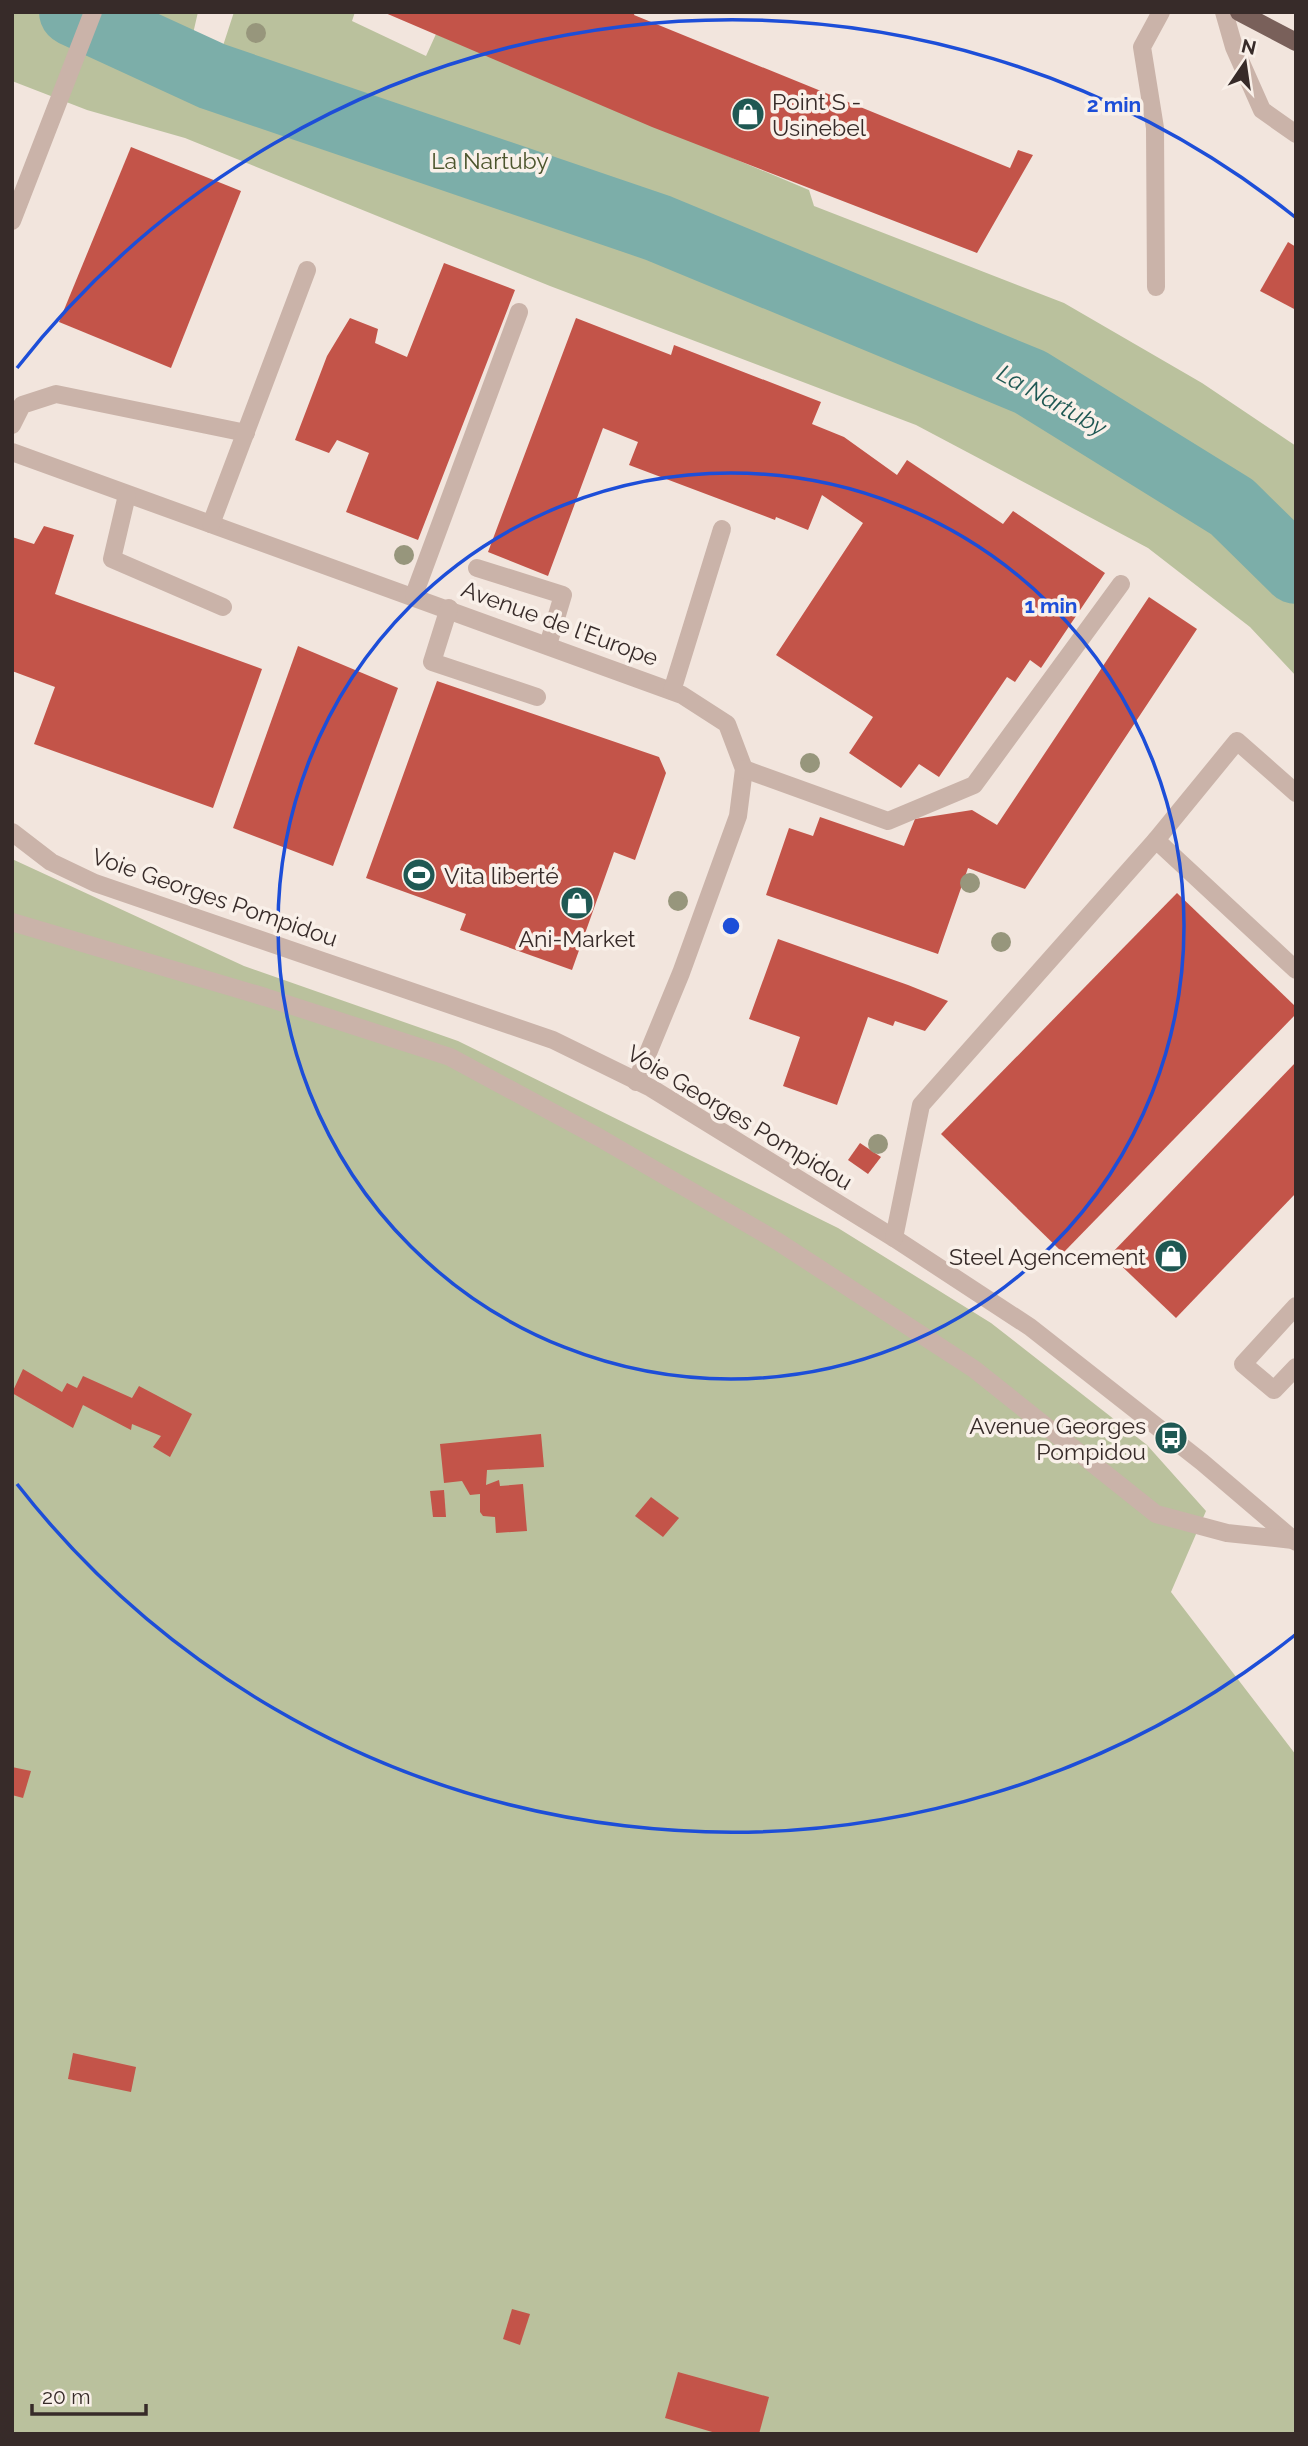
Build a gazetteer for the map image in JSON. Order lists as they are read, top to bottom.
{
  "streets": {
    "street": ["Avenue de l'Europe", "Voie Georges Pompidou"]
  },
  "crossings": [
    ["Avenue de l'Europe", "Voie Georges Pompidou"]
  ],
  "water": ["La Nartuby"],
  "parks": ["La Nartuby"],
  "places": {
    "shop": ["Point S - Usinebel", "Ani-Market", "Steel Agencement"],
    "sports": ["Vita liberté"],
    "bus stop": ["Avenue Georges Pompidou"]
  },
  "scale_bar": "20 m",
  "north": "top",
  "rings": ["2 min", "1 min"]
}
